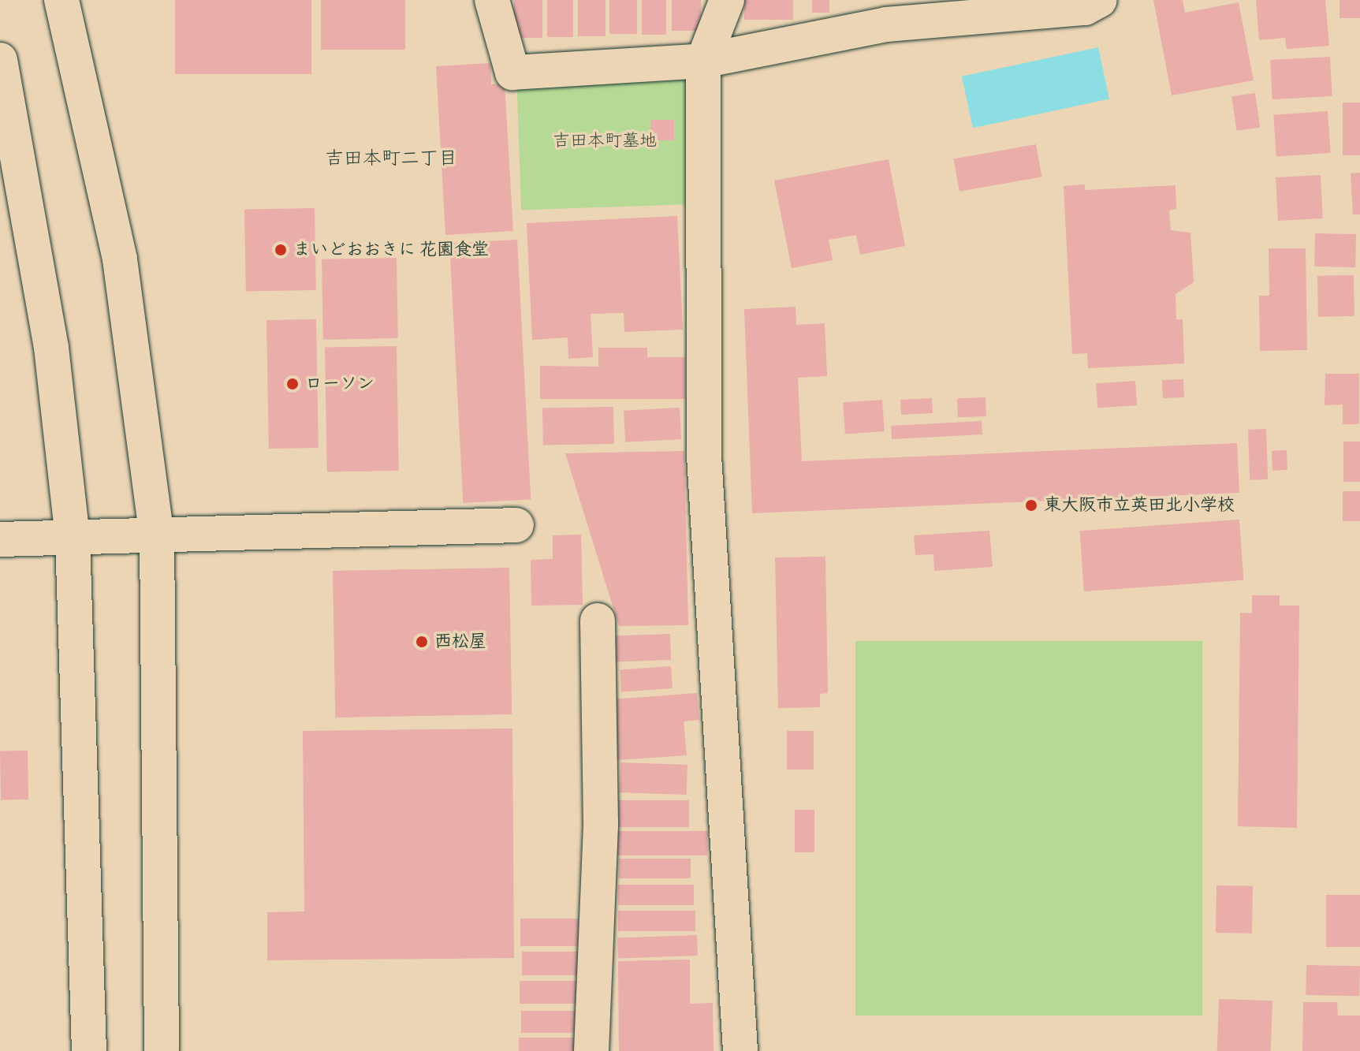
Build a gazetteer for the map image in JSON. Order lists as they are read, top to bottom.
{
  "districts": ["吉田本町二丁目"],
  "parks": ["吉田本町墓地"],
  "places": [
    "まいどおおきに 花園食堂",
    "ローソン",
    "東大阪市立英田北小学校",
    "西松屋"
  ]
}
